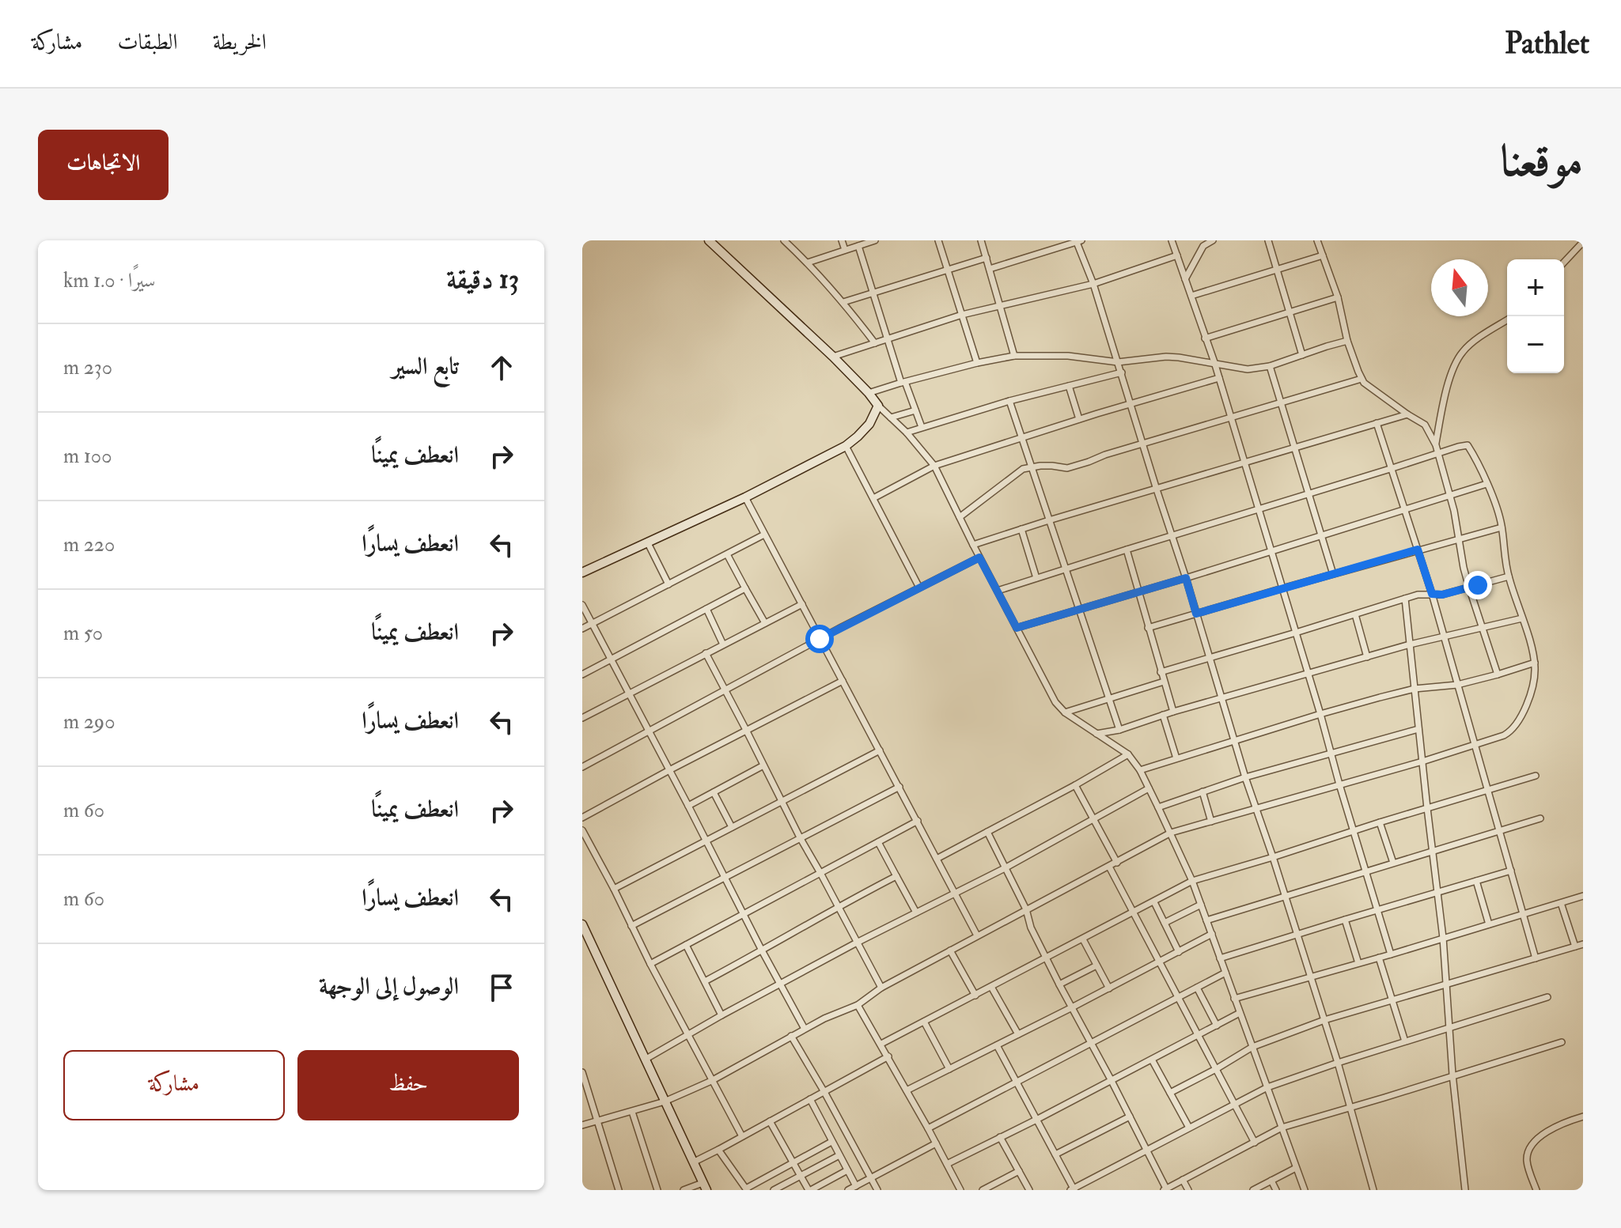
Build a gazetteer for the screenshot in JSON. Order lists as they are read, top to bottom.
{
  "north": "top",
  "page": {
    "header": "Pathlet",
    "nav": ["الخريطة", "الطبقات", "مشاركة"],
    "title": "موقعنا",
    "buttons": [
      "الاتجاهات",
      ["حفظ", "مشاركة"]
    ],
    "heading": ["13 دقيقة", "سيرًا · 1.0 km"],
    "map_buttons": ["+", "−"],
    "list": [
      ["تابع السير", "230 m"],
      ["انعطف يمينًا", "100 m"],
      ["انعطف يسارًا", "220 m"],
      ["انعطف يمينًا", "50 m"],
      ["انعطف يسارًا", "290 m"],
      ["انعطف يمينًا", "60 m"],
      ["انعطف يسارًا", "60 m"],
      "الوصول إلى الوجهة"
    ]
  }
}
